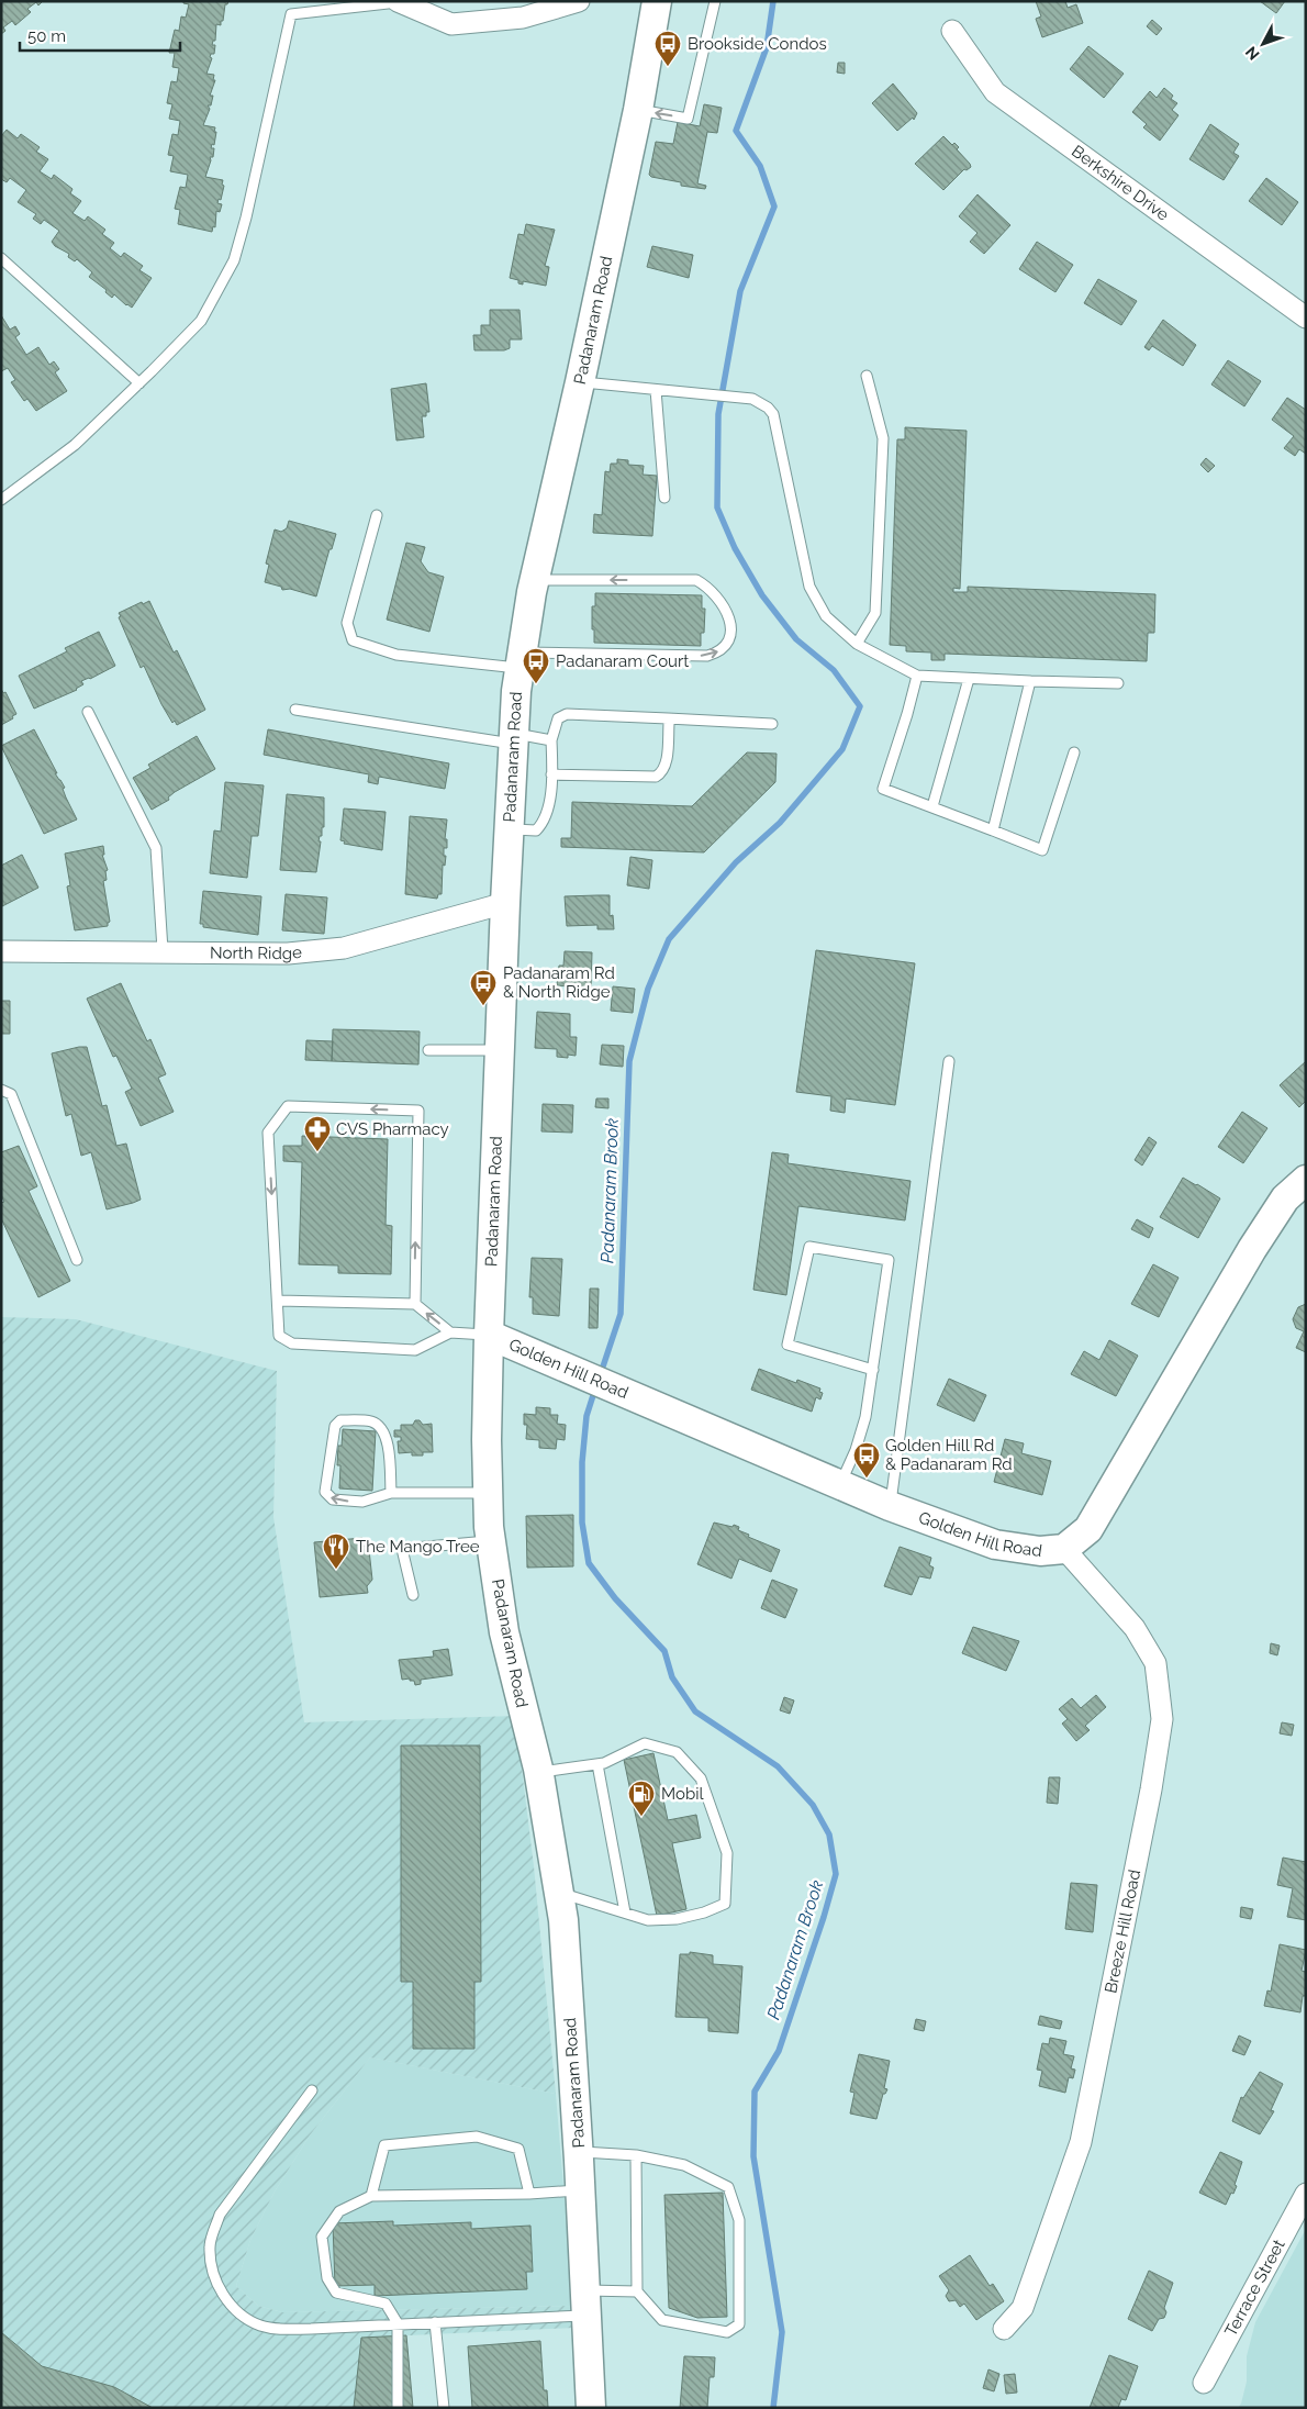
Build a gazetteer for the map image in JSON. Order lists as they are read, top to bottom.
{
  "streets": {
    "main road": ["Padanaram Road", "Golden Hill Road"],
    "street": [
      "Berkshire Drive",
      "North Ridge",
      "Breeze Hill Road",
      "Terrace Street"
    ]
  },
  "crossings": [
    ["Padanaram Road", "North Ridge"],
    ["Padanaram Road", "Golden Hill Road"],
    ["Golden Hill Road", "Breeze Hill Road"]
  ],
  "water": ["Padanaram Brook"],
  "places": {
    "bus stop": [
      "Brookside Condos",
      "Padanaram Court",
      "Padanaram Rd & North Ridge",
      "Golden Hill Rd & Padanaram Rd"
    ],
    "pharmacy": ["CVS Pharmacy"],
    "restaurant": ["The Mango Tree"],
    "fuel station": ["Mobil"]
  },
  "scale_bar": "50 m",
  "north": "bottom left"
}
